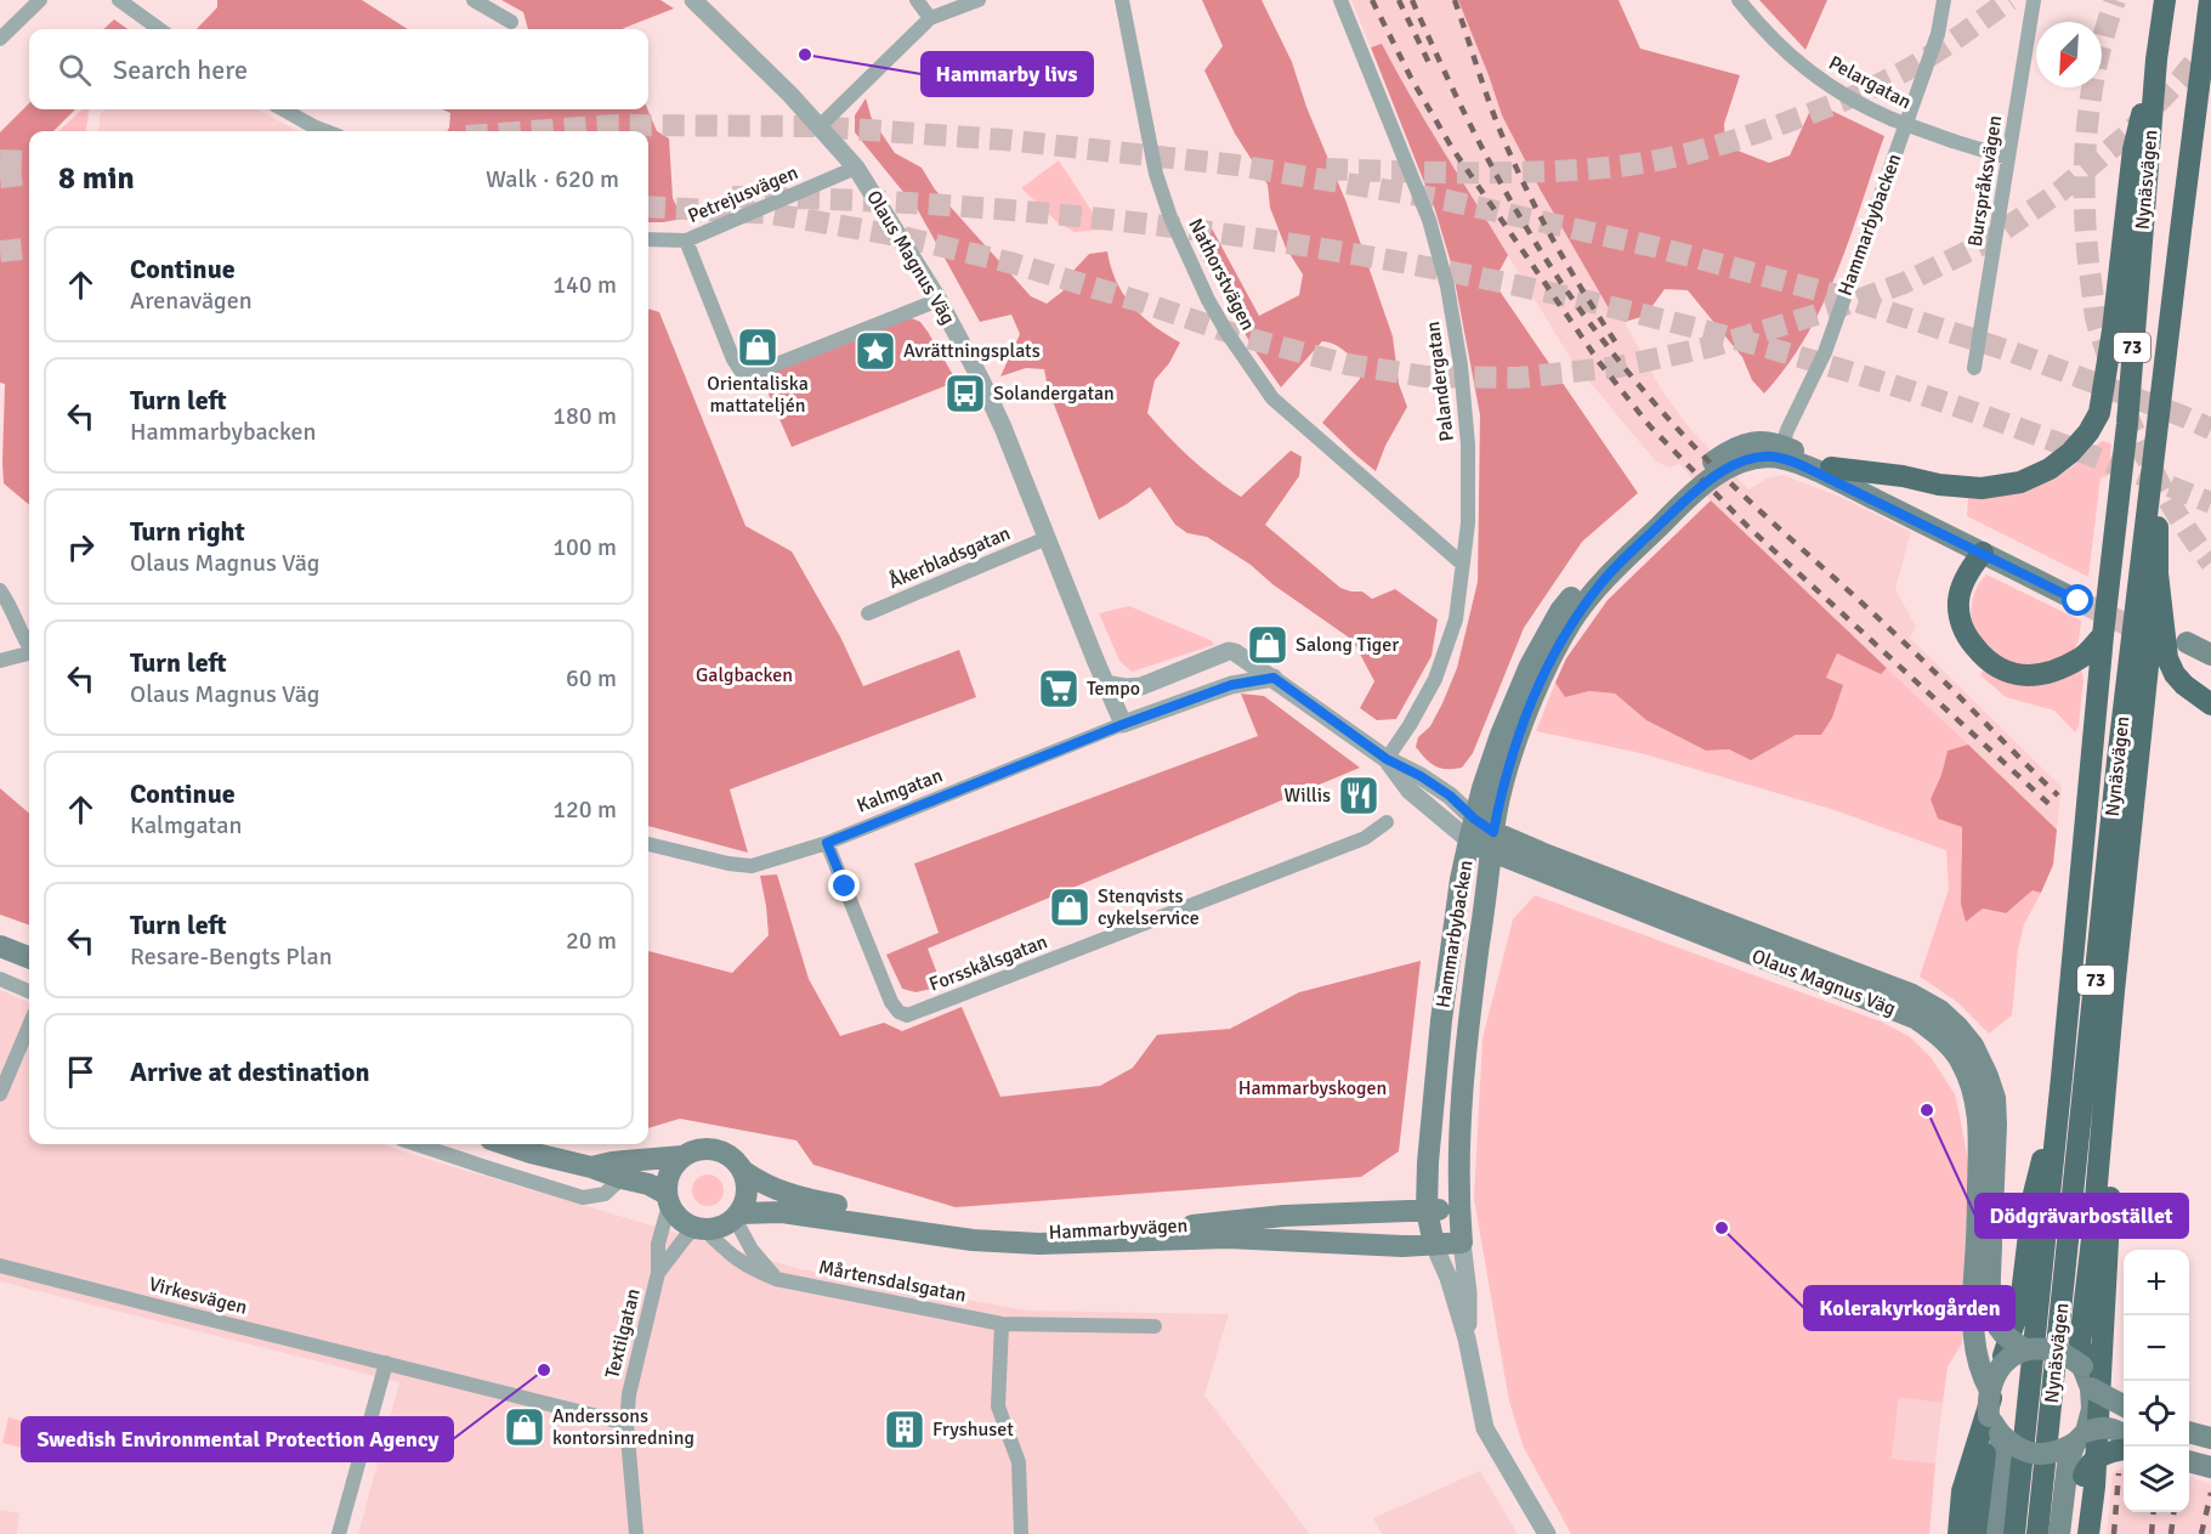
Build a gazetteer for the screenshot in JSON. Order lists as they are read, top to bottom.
{
  "streets": {
    "highway": ["Nynäsvägen", "73"],
    "main road": ["Hammarbybacken", "Olaus Magnus Väg", "Hammarbyvägen"],
    "street": [
      "Pelargatan",
      "Burspråksvägen",
      "Petrejusvägen",
      "Nathorstvägen",
      "Palandergatan",
      "Åkerbladsgatan",
      "Kalmgatan",
      "Forsskålsgatan",
      "Mårtensdalsgatan",
      "Virkesvägen",
      "Textilgatan"
    ]
  },
  "crossings": [
    ["Pelargatan", "Burspråksvägen"],
    ["Petrejusvägen", "Olaus Magnus Väg"],
    ["Hammarbybacken", "Olaus Magnus Väg"],
    ["Hammarbybacken", "Hammarbyvägen"],
    ["Olaus Magnus Väg", "Palandergatan"],
    ["Olaus Magnus Väg", "Åkerbladsgatan"],
    ["Olaus Magnus Väg", "Kalmgatan"],
    ["Nathorstvägen", "Palandergatan"],
    ["Kalmgatan", "Forsskålsgatan"],
    ["Hammarbyvägen", "Mårtensdalsgatan"],
    ["Hammarbyvägen", "Textilgatan"],
    ["Mårtensdalsgatan", "Textilgatan"],
    ["Virkesvägen", "Textilgatan"]
  ],
  "parks": ["Galgbacken", "Hammarbyskogen"],
  "places": {
    "other": [
      "Hammarby livs",
      "Dödgrävarbostället",
      "Kolerakyrkogården",
      "Swedish Environmental Protection Agency"
    ],
    "shop": [
      "Orientaliska mattateljén",
      "Salong Tiger",
      "Stenqvists cykelservice",
      "Anderssons kontorsinredning"
    ],
    "place": ["Avrättningsplats"],
    "bus stop": ["Solandergatan"],
    "supermarket": ["Tempo"],
    "restaurant": ["Willis"],
    "building": ["Fryshuset"]
  },
  "north": "bottom left",
  "page": {
    "search": "Search here",
    "heading": ["8 min", "Walk · 620 m"],
    "list": [
      ["Continue", "Arenavägen", "140 m"],
      ["Turn left", "Hammarbybacken", "180 m"],
      ["Turn right", "Olaus Magnus Väg", "100 m"],
      ["Turn left", "Olaus Magnus Väg", "60 m"],
      ["Continue", "Kalmgatan", "120 m"],
      ["Turn left", "Resare-Bengts Plan", "20 m"],
      "Arrive at destination"
    ],
    "map_buttons": ["+", "−"]
  }
}
